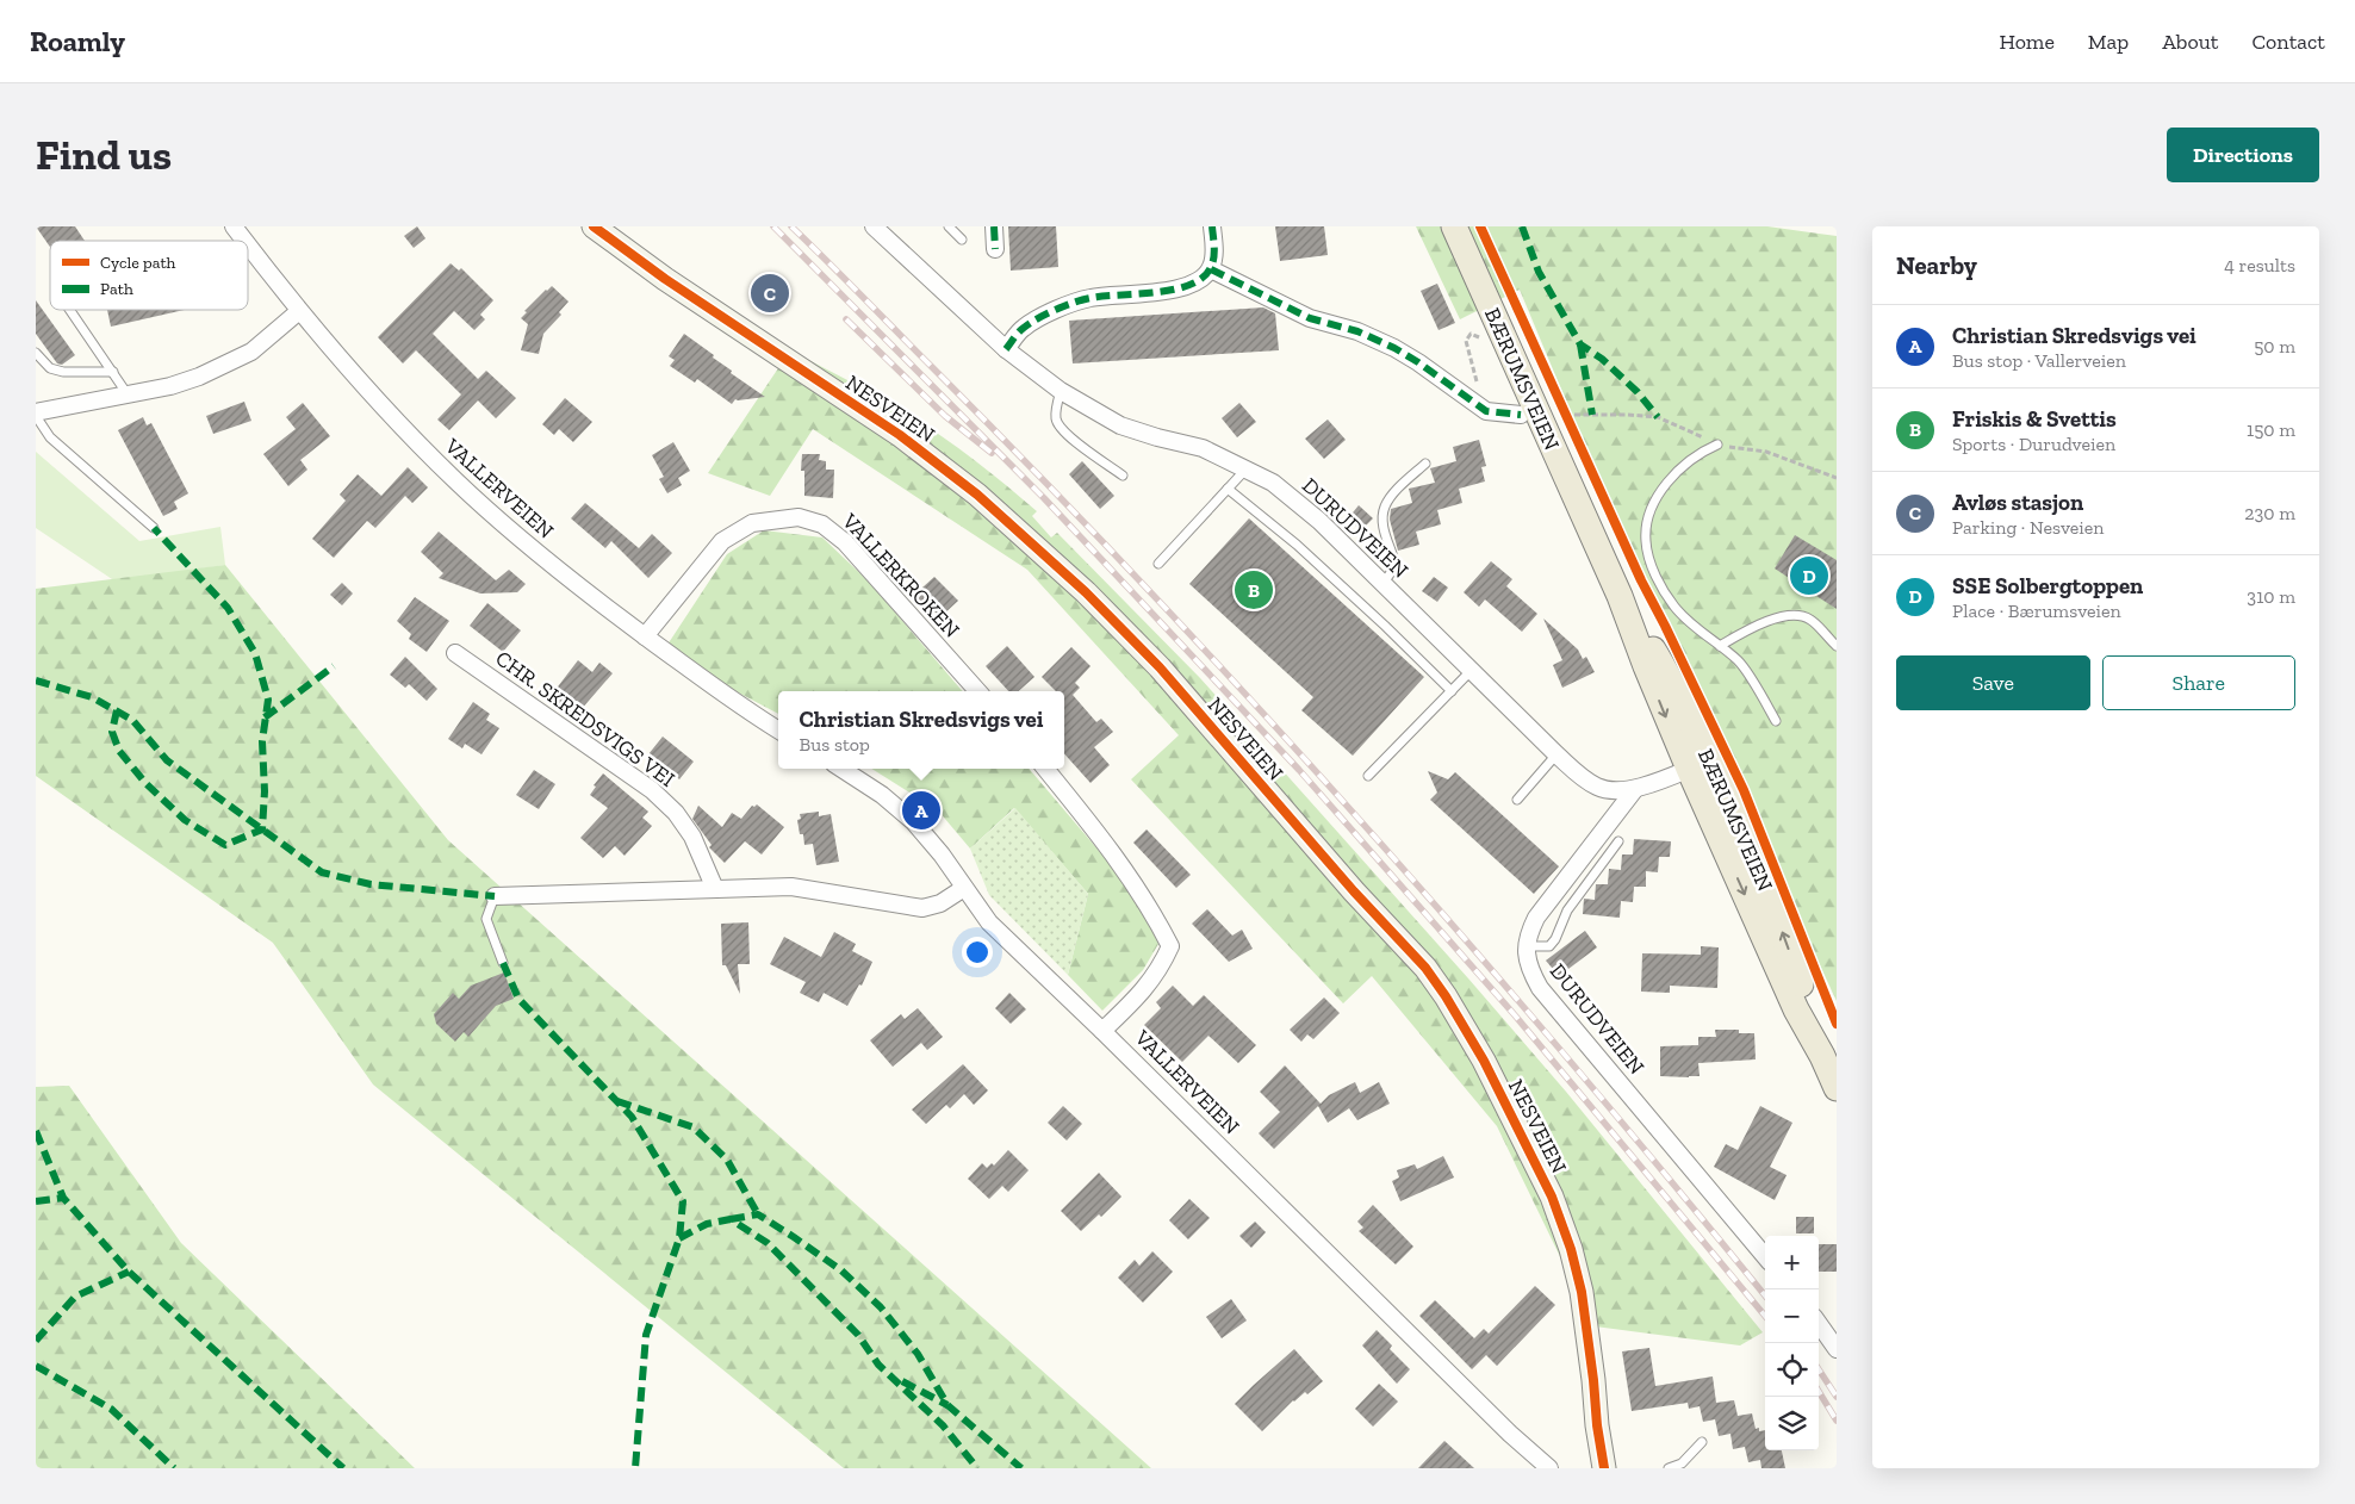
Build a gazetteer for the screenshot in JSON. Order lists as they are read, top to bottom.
{
  "streets": {
    "main road": ["BÆRUMSVEIEN"],
    "street": [
      "NESVEIEN",
      "VALLERVEIEN",
      "DURUDVEIEN",
      "VALLERKROKEN",
      "CHR. SKREDSVIGS VEI"
    ]
  },
  "crossings": [
    ["BÆRUMSVEIEN", "DURUDVEIEN"],
    ["VALLERVEIEN", "VALLERKROKEN"]
  ],
  "legend": ["Cycle path", "Path"],
  "page": {
    "header": "Roamly",
    "nav": [
      "Home",
      "Map",
      "About",
      "Contact"
    ],
    "buttons": [
      "Directions",
      ["Save", "Share"]
    ],
    "title": "Find us",
    "heading": ["Nearby", "4 results"],
    "pins": [
      "C",
      "D",
      "B",
      "A"
    ],
    "list": [
      {
        "mark": "A",
        "name": "Christian Skredsvigs vei",
        "note": "Bus stop · Vallerveien",
        "value": "50 m"
      },
      {
        "mark": "B",
        "name": "Friskis & Svettis",
        "note": "Sports · Durudveien",
        "value": "150 m"
      },
      {
        "mark": "C",
        "name": "Avløs stasjon",
        "note": "Parking · Nesveien",
        "value": "230 m"
      },
      {
        "mark": "D",
        "name": "SSE Solbergtoppen",
        "note": "Place · Bærumsveien",
        "value": "310 m"
      }
    ],
    "popup": ["Christian Skredsvigs vei", "Bus stop"],
    "map_buttons": ["+", "−"]
  }
}
